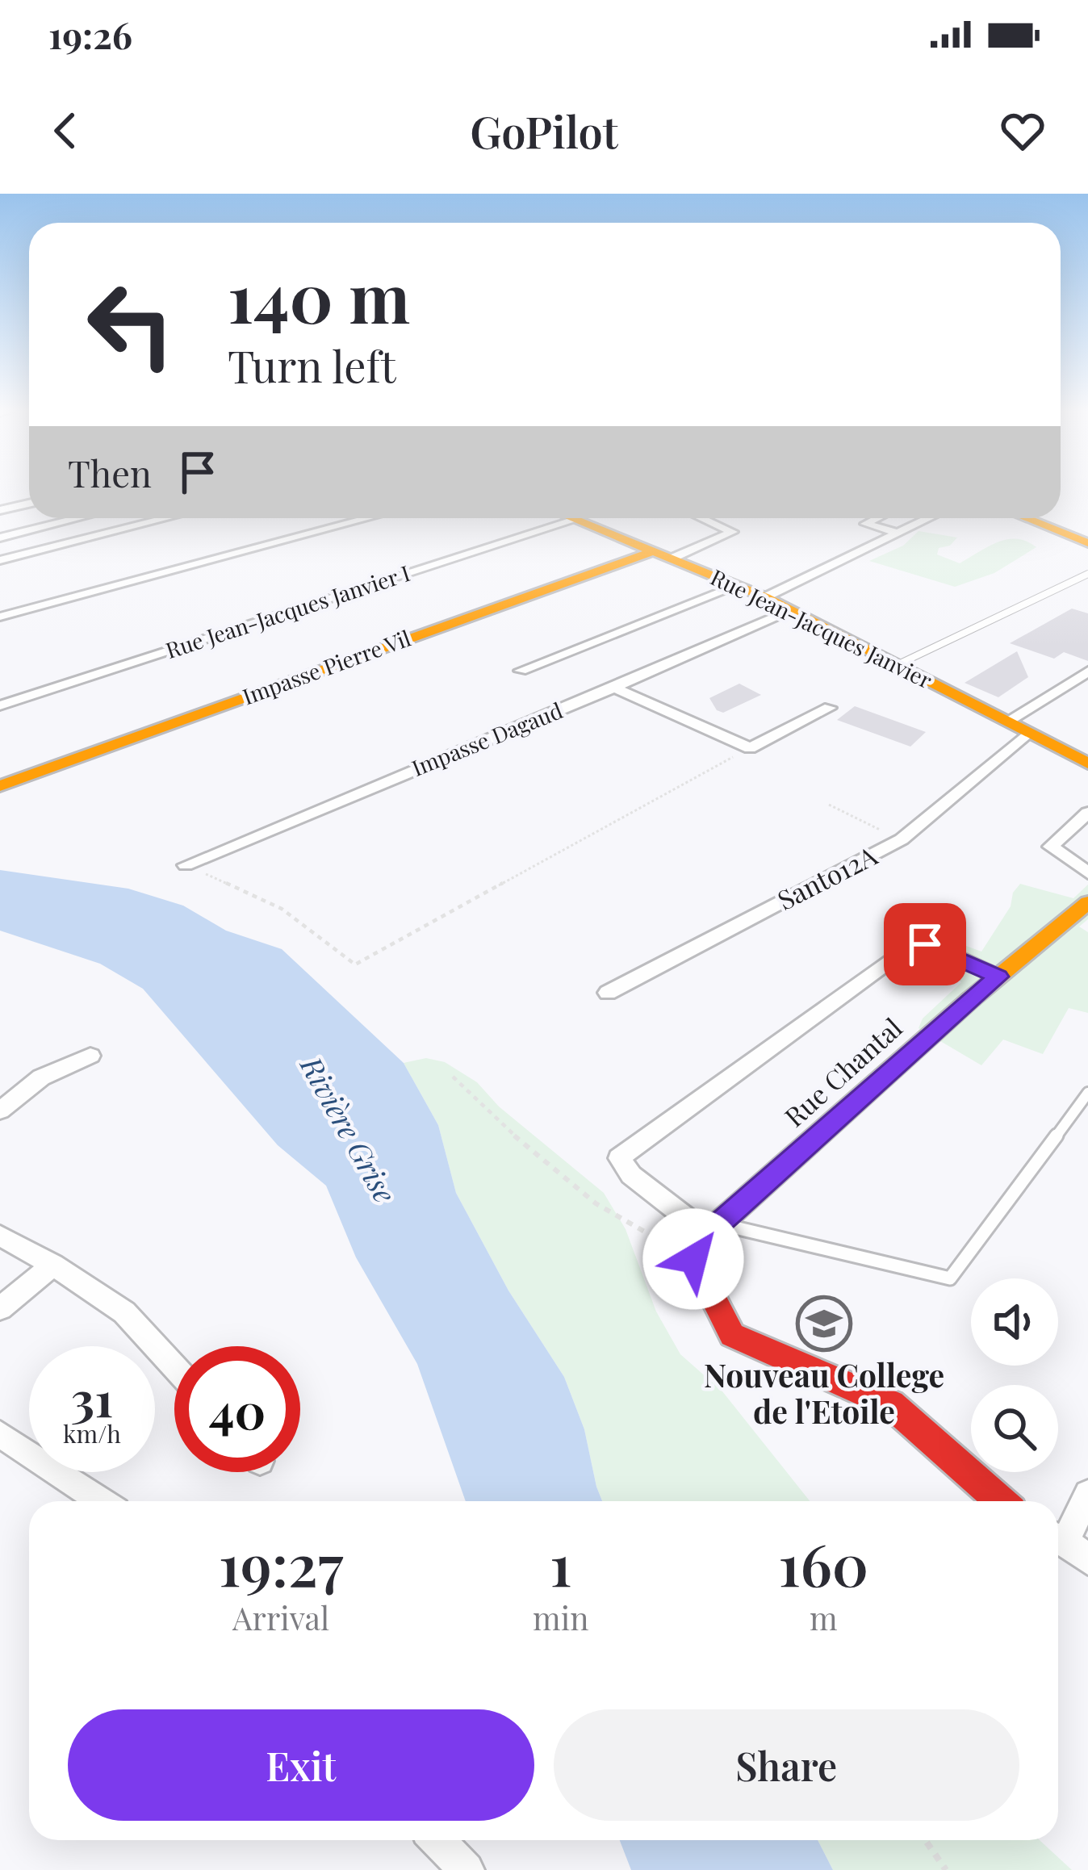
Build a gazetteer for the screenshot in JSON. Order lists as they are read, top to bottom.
{
  "streets": {
    "street": [
      "Rue Jean-Jacques Janvier I",
      "Rue Jean-Jacques Janvier",
      "Impasse Pierre Vil",
      "Impasse Dagaud",
      "Santo12A",
      "Rue Chantal"
    ]
  },
  "crossings": [
    ["Rue Jean-Jacques Janvier", "Impasse Pierre Vil"],
    ["Rue Jean-Jacques Janvier", "Impasse Dagaud"],
    ["Rue Jean-Jacques Janvier", "Santo12A"]
  ],
  "water": ["Rivière Grise"],
  "places": {
    "school or university": ["Nouveau College de l'Etoile"]
  },
  "page": {
    "status": "19:26",
    "header": "GoPilot",
    "turn": ["140 m", "Turn left"],
    "then": "Then",
    "speed": "31 km/h",
    "limit": "40",
    "eta": [
      "19:27",
      "Arrival",
      "1",
      "min",
      "160",
      "m"
    ],
    "buttons": ["Exit", "Share"]
  }
}
